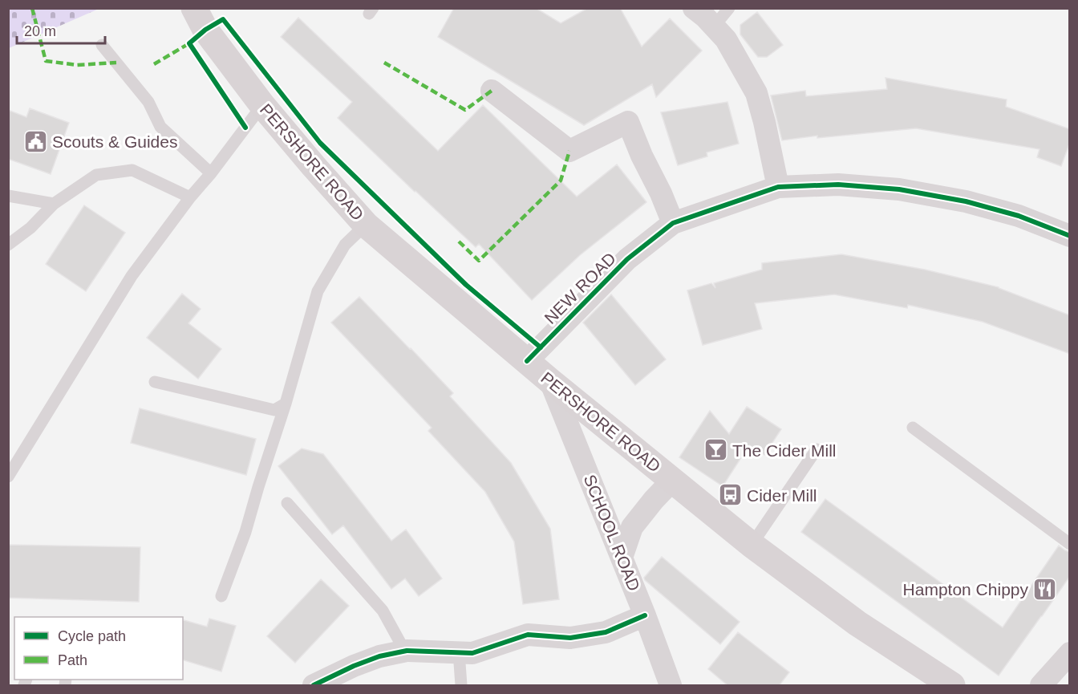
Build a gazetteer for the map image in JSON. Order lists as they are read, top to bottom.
{
  "streets": {
    "main road": ["PERSHORE ROAD"],
    "street": ["NEW ROAD", "SCHOOL ROAD"]
  },
  "crossings": [
    ["PERSHORE ROAD", "NEW ROAD"],
    ["PERSHORE ROAD", "SCHOOL ROAD"]
  ],
  "places": {
    "public building": ["Scouts & Guides"],
    "bar": ["The Cider Mill"],
    "bus stop": ["Cider Mill"],
    "restaurant": ["Hampton Chippy"]
  },
  "legend": ["Cycle path", "Path"],
  "scale_bar": "20 m"
}
